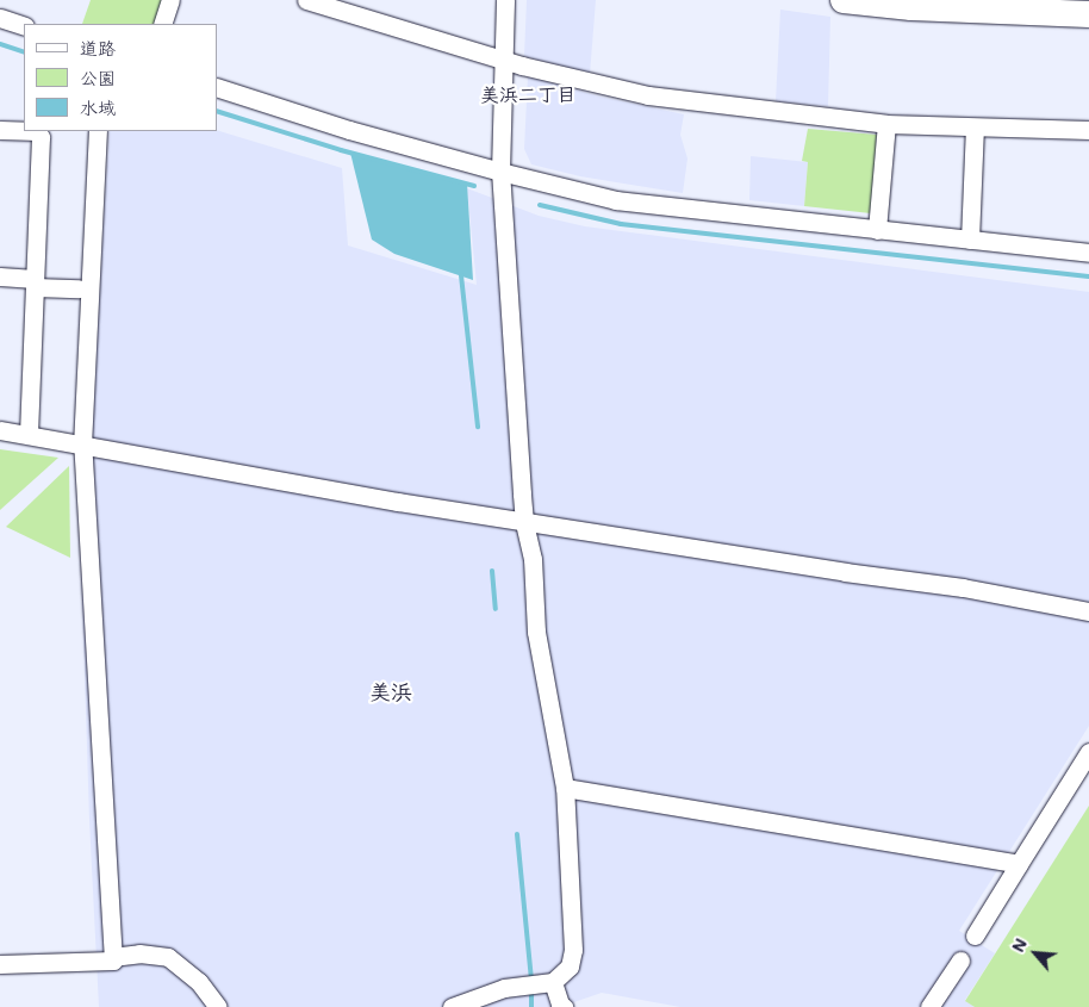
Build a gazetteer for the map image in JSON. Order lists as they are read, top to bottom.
{
  "districts": ["美浜二丁目", "美浜"],
  "legend": ["道路", "公園", "水域"],
  "north": "top left"
}
